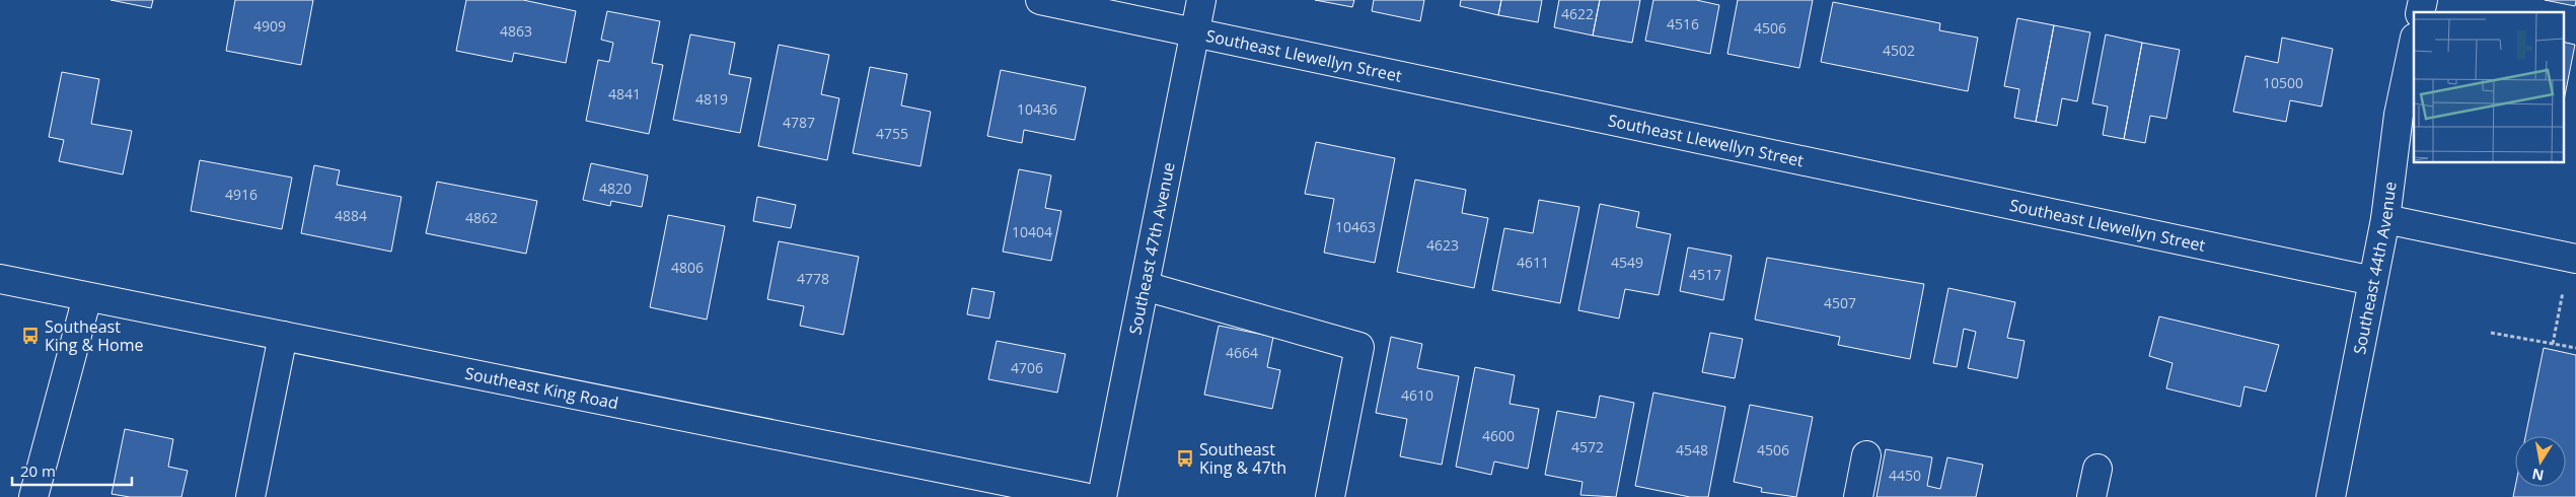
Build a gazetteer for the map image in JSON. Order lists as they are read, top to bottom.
{
  "streets": {
    "street": [
      "Southeast Llewellyn Street",
      "Southeast 47th Avenue",
      "Southeast 44th Avenue",
      "Southeast King Road"
    ]
  },
  "crossings": [
    ["Southeast Llewellyn Street", "Southeast 47th Avenue"],
    ["Southeast Llewellyn Street", "Southeast 44th Avenue"]
  ],
  "places": {
    "bus stop": ["Southeast King & Home", "Southeast King & 47th"]
  },
  "house_numbers": [
    "4622",
    "4516",
    "4909",
    "4506",
    "4863",
    "4502",
    "10500",
    "4841",
    "4819",
    "10436",
    "4787",
    "4755",
    "4820",
    "4916",
    "4884",
    "4862",
    "10463",
    "10404",
    "4623",
    "4611",
    "4549",
    "4806",
    "4517",
    "4778",
    "4507",
    "4664",
    "4706",
    "4610",
    "4600",
    "4572",
    "4548",
    "4506",
    "4450"
  ],
  "scale_bar": "20 m",
  "north": "bottom"
}
